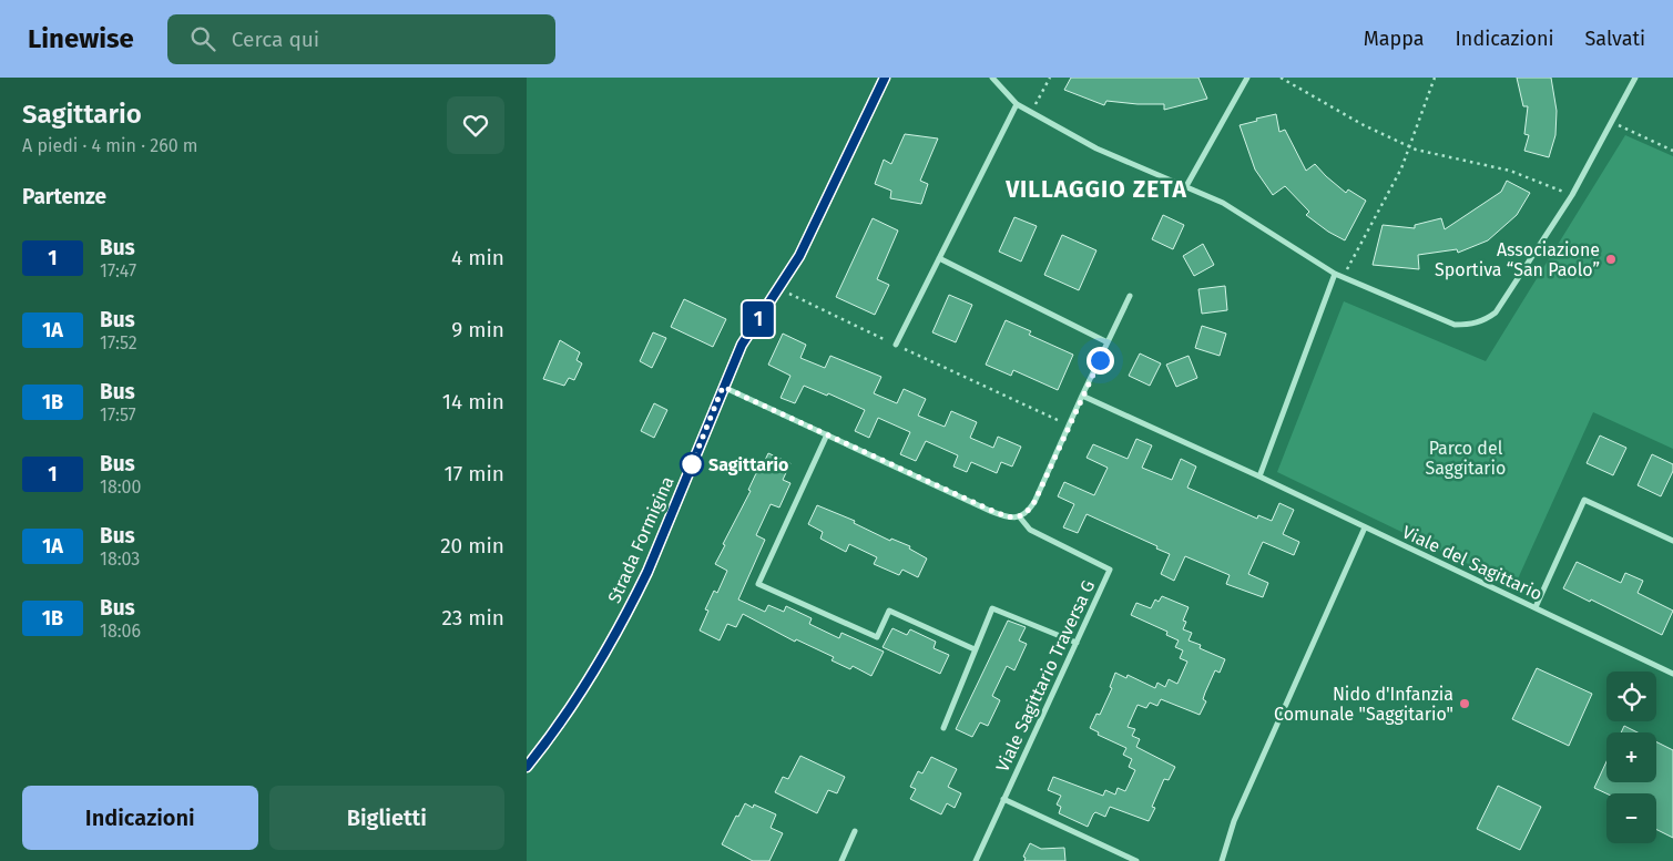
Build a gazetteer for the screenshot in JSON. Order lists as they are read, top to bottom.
{
  "streets": {
    "street": ["Strada Formigina", "Viale del Sagittario", "Viale Sagittario Traversa G"]
  },
  "districts": ["VILLAGGIO ZETA"],
  "parks": ["Parco del Saggitario"],
  "places": ["Associazione Sportiva “San Paolo”", "Sagittario", "Nido d'Infanzia Comunale \"Saggitario\""],
  "lines": ["bus line 1"],
  "page": {
    "header": "Linewise",
    "search": "Cerca qui",
    "nav": ["Mappa", "Indicazioni", "Salvati"],
    "heading": [
      ["Sagittario", "A piedi · 4 min · 260 m"],
      "Partenze"
    ],
    "on_map": "1",
    "list": [
      {
        "mark": "1",
        "name": "Bus",
        "note": "17:47",
        "value": "4 min"
      },
      {
        "mark": "1A",
        "name": "Bus",
        "note": "17:52",
        "value": "9 min"
      },
      {
        "mark": "1B",
        "name": "Bus",
        "note": "17:57",
        "value": "14 min"
      },
      {
        "mark": "1",
        "name": "Bus",
        "note": "18:00",
        "value": "17 min"
      },
      {
        "mark": "1A",
        "name": "Bus",
        "note": "18:03",
        "value": "20 min"
      },
      {
        "mark": "1B",
        "name": "Bus",
        "note": "18:06",
        "value": "23 min"
      }
    ],
    "map_buttons": ["+", "−"],
    "buttons": ["Indicazioni", "Biglietti"]
  }
}
